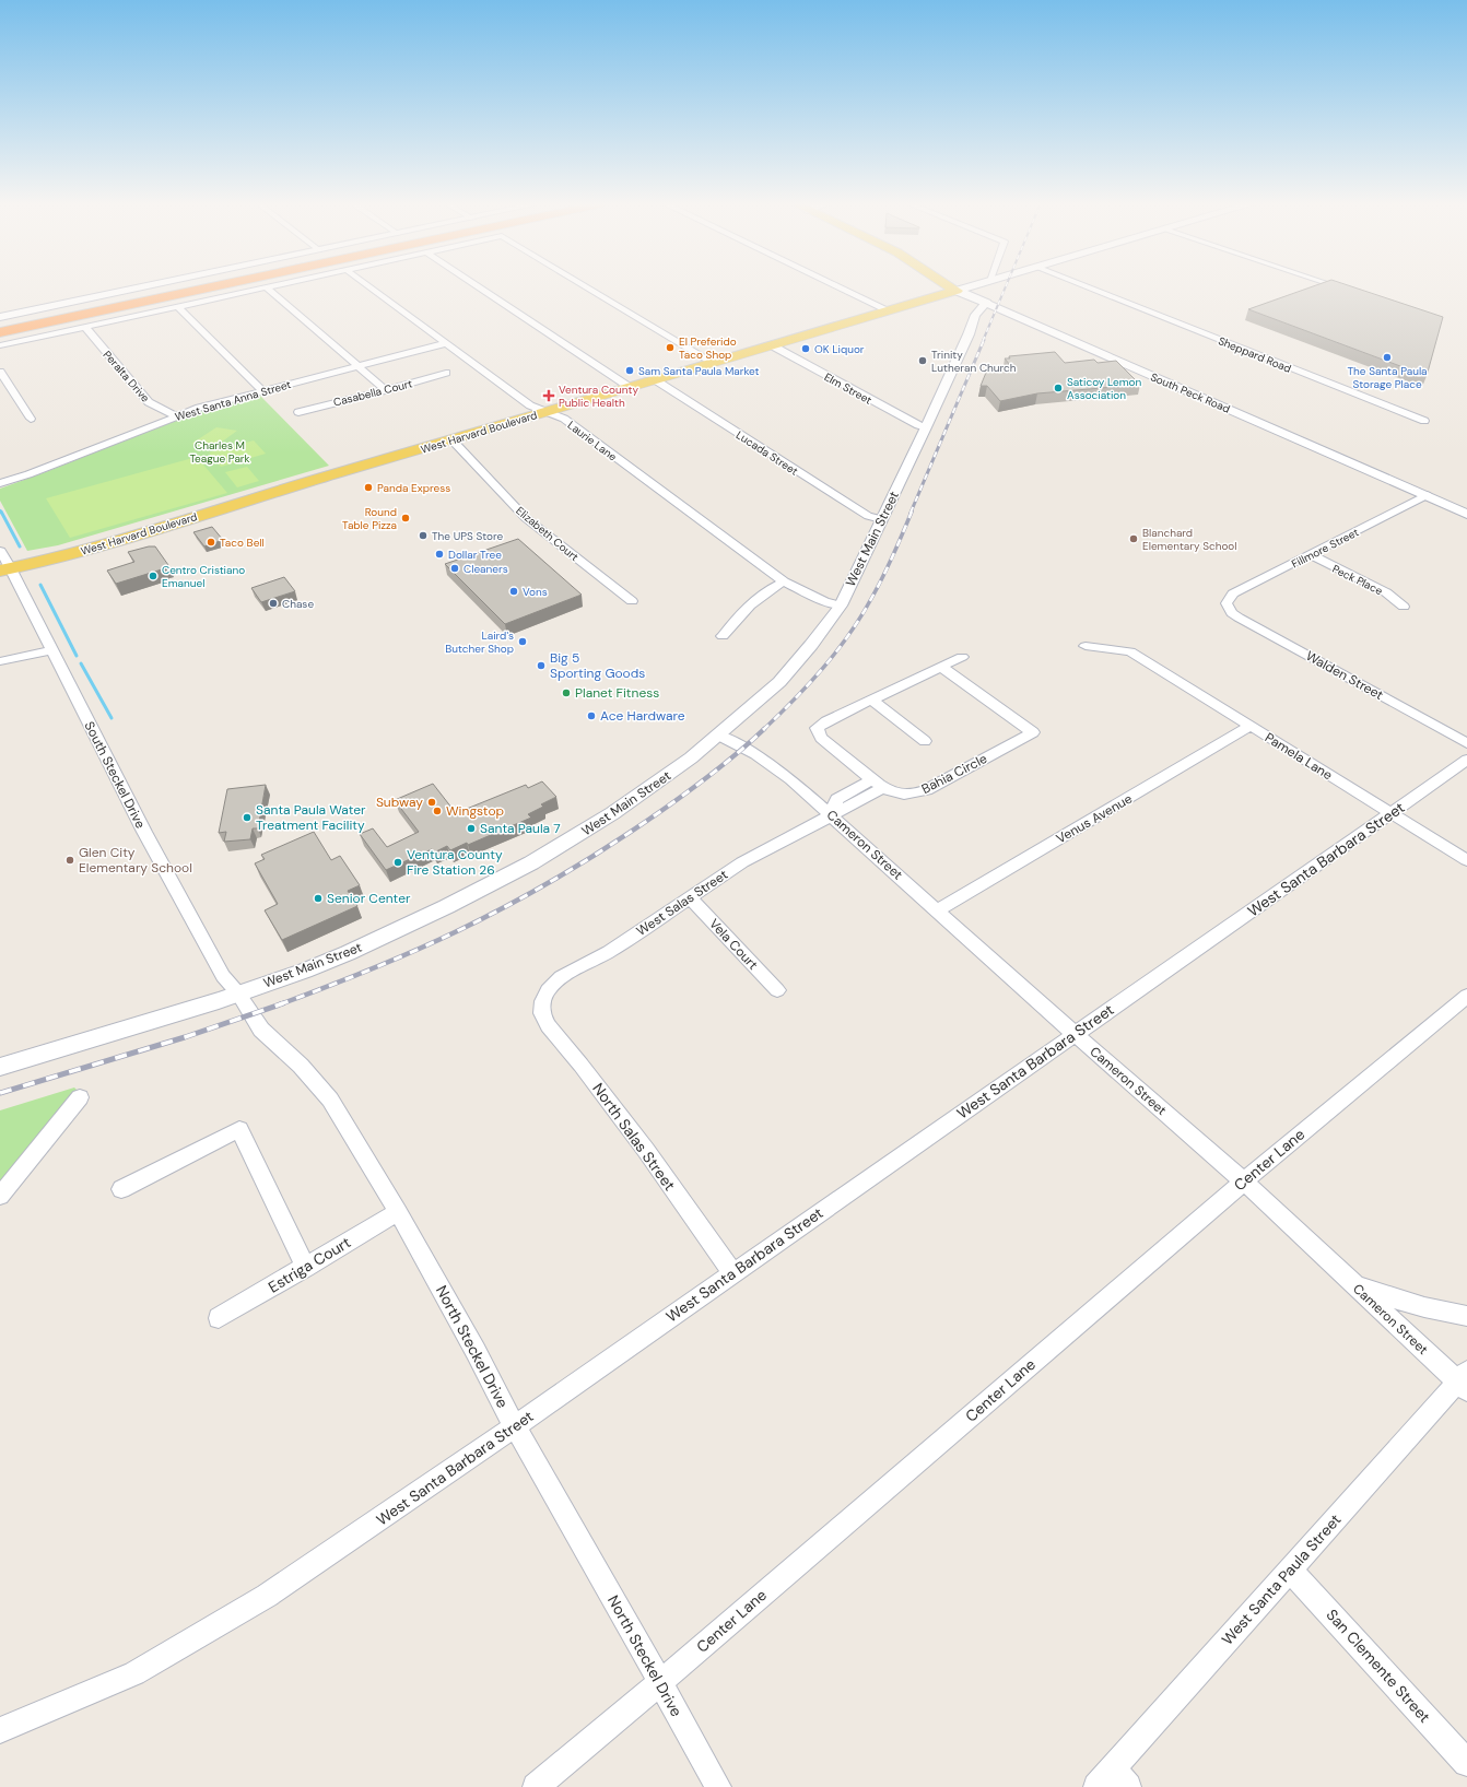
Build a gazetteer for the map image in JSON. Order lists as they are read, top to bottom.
{
  "streets": {
    "main road": ["South Peck Road", "West Harvard Boulevard"],
    "street": [
      "Sheppard Road",
      "Peralta Drive",
      "Elm Street",
      "Casabella Court",
      "West Santa Anna Street",
      "Laurie Lane",
      "Lucada Street",
      "Elizabeth Court",
      "West Main Street",
      "Fillmore Street",
      "Peck Place",
      "Walden Street",
      "Pamela Lane",
      "Bahia Circle",
      "South Steckel Drive",
      "Venus Avenue",
      "Cameron Street",
      "West Santa Barbara Street",
      "West Salas Street",
      "Vela Court",
      "North Salas Street",
      "Center Lane",
      "Estriga Court",
      "North Steckel Drive",
      "West Santa Paula Street",
      "San Clemente Street"
    ]
  },
  "crossings": [
    ["Peralta Drive", "West Santa Anna Street"],
    ["Elm Street", "West Harvard Boulevard"],
    ["Elm Street", "West Main Street"],
    ["South Peck Road", "West Harvard Boulevard"],
    ["South Peck Road", "West Main Street"],
    ["South Peck Road", "Fillmore Street"],
    ["West Santa Anna Street", "Laurie Lane"],
    ["West Harvard Boulevard", "Laurie Lane"],
    ["West Harvard Boulevard", "Lucada Street"],
    ["West Harvard Boulevard", "Elizabeth Court"],
    ["West Harvard Boulevard", "South Steckel Drive"],
    ["Laurie Lane", "West Main Street"],
    ["Lucada Street", "West Main Street"],
    ["West Main Street", "South Steckel Drive"],
    ["West Main Street", "Cameron Street"],
    ["West Main Street", "North Steckel Drive"],
    ["Fillmore Street", "Peck Place"],
    ["Fillmore Street", "Walden Street"],
    ["Pamela Lane", "Venus Avenue"],
    ["Pamela Lane", "West Santa Barbara Street"],
    ["Bahia Circle", "West Salas Street"],
    ["South Steckel Drive", "North Steckel Drive"],
    ["Venus Avenue", "Cameron Street"],
    ["Cameron Street", "West Santa Barbara Street"],
    ["Cameron Street", "West Salas Street"],
    ["Cameron Street", "Center Lane"],
    ["Cameron Street", "West Santa Paula Street"],
    ["West Santa Barbara Street", "North Salas Street"],
    ["West Santa Barbara Street", "North Steckel Drive"],
    ["West Salas Street", "Vela Court"],
    ["West Salas Street", "North Salas Street"],
    ["Center Lane", "North Steckel Drive"],
    ["Estriga Court", "North Steckel Drive"],
    ["West Santa Paula Street", "San Clemente Street"]
  ],
  "parks": ["Charles M Teague Park"],
  "places": {
    "other": [
      "El Preferido Taco Shop",
      "OK Liquor",
      "The Santa Paula Storage Place",
      "Trinity Lutheran Church",
      "Sam Santa Paula Market",
      "Saticoy Lemon Association",
      "Panda Express",
      "Round Table Pizza",
      "The UPS Store",
      "Blanchard Elementary School",
      "Taco Bell",
      "Dollar Tree",
      "Cleaners",
      "Centro Cristiano Emanuel",
      "Vons",
      "Chase",
      "Laird's Butcher Shop",
      "Big 5 Sporting Goods",
      "Planet Fitness",
      "Ace Hardware",
      "Subway",
      "Wingstop",
      "Santa Paula Water Treatment Facility",
      "Santa Paula 7",
      "Glen City Elementary School",
      "Ventura County Fire Station 26",
      "Senior Center"
    ],
    "health": ["Ventura County Public Health"]
  }
}
